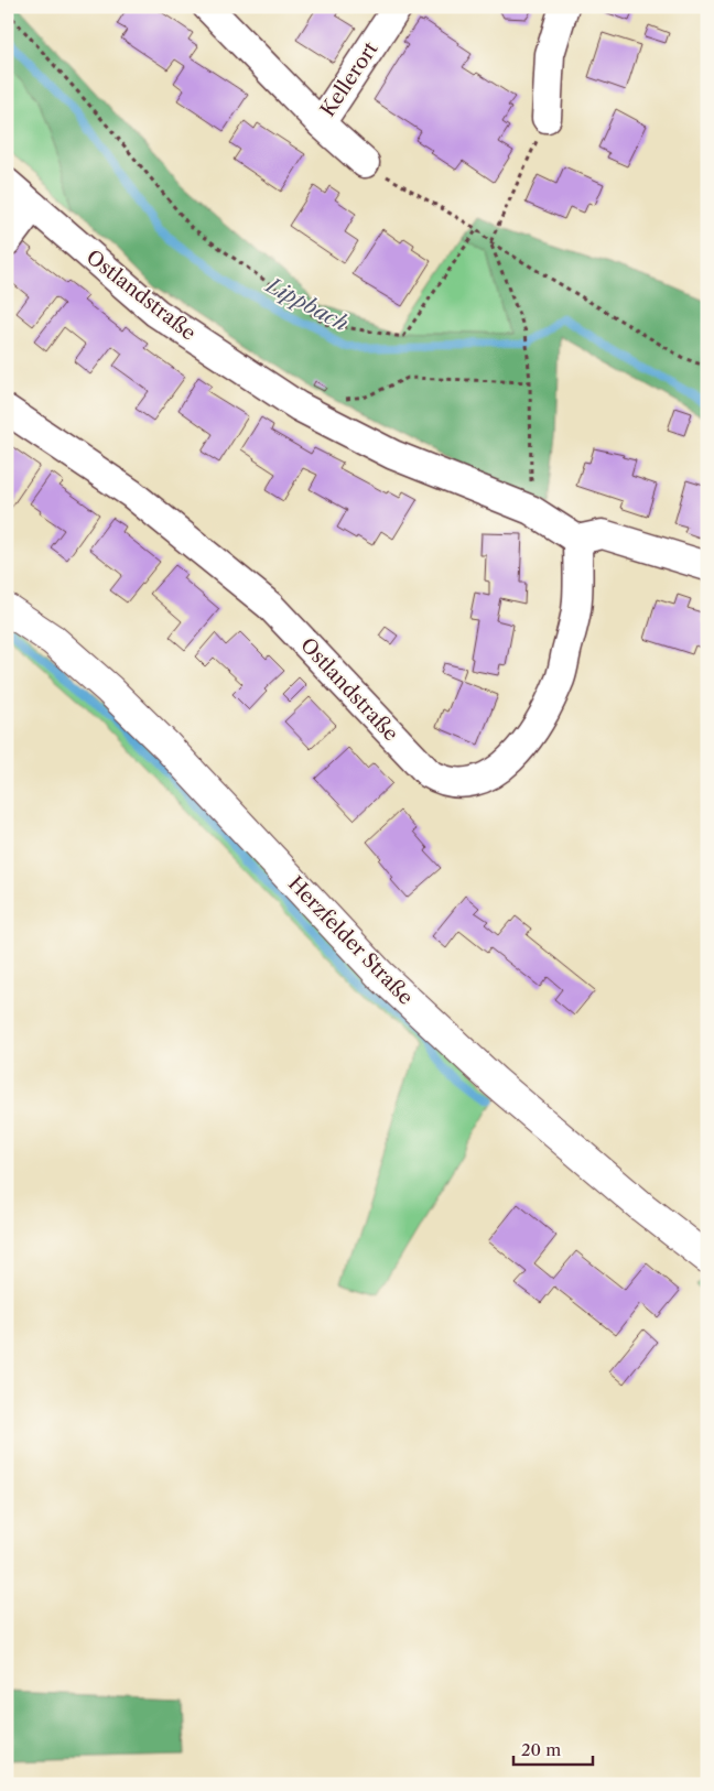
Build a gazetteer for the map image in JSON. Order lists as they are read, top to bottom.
{
  "streets": {
    "main road": ["Herzfelder Straße"],
    "street": ["Kellerort", "Ostlandstraße"]
  },
  "water": ["Lippbach"],
  "scale_bar": "20 m"
}
